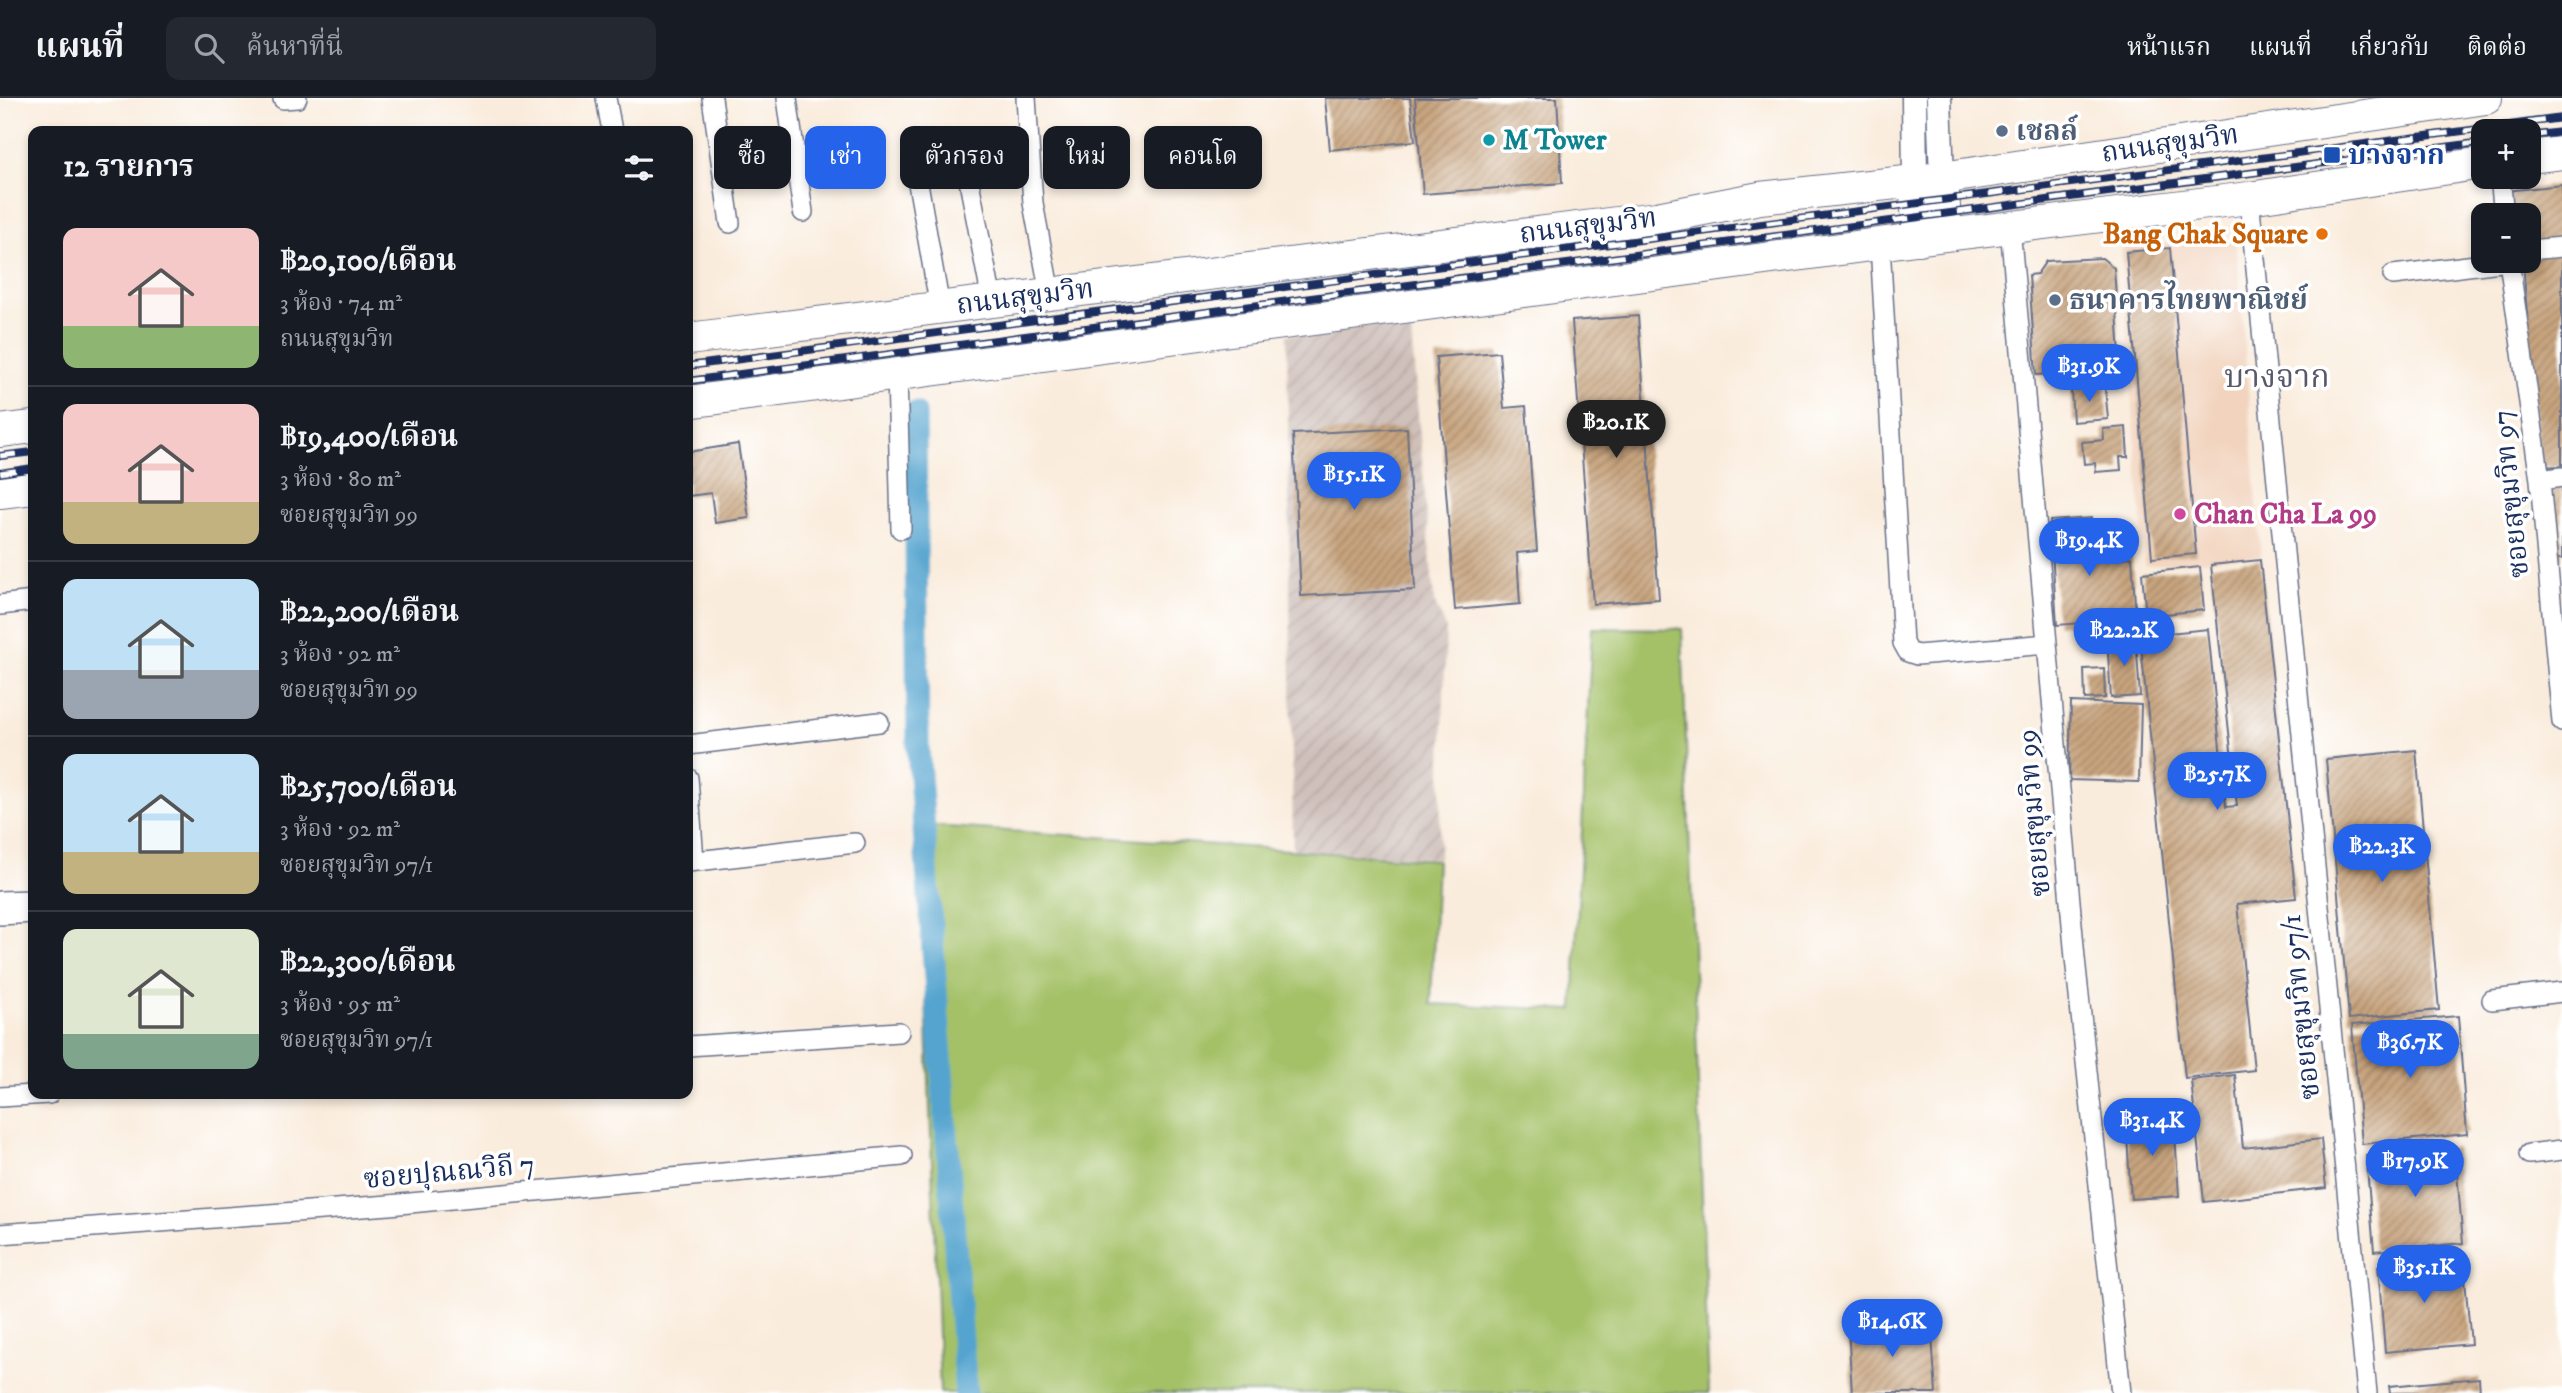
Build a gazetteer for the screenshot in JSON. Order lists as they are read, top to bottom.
{
  "streets": {
    "main road": ["ถนนสุขุมวิท"],
    "street": [
      "ซอยสุขุมวิท 97",
      "ซอยสุขุมวิท 99",
      "ซอยสุขุมวิท 97/1",
      "ซอยปุณณวิถี 7"
    ]
  },
  "crossings": [
    ["ถนนสุขุมวิท", "ซอยสุขุมวิท 99"],
    ["ถนนสุขุมวิท", "ซอยสุขุมวิท 97/1"]
  ],
  "districts": ["บางจาก"],
  "places": {
    "other": [
      "เชลล์",
      "M Tower",
      "Bang Chak Square",
      "ธนาคารไทยพาณิชย์",
      "Chan Cha La 99"
    ],
    "transit": ["บางจาก"]
  },
  "page": {
    "header": "แผนที่",
    "search": "ค้นหาที่นี่",
    "nav": [
      "หน้าแรก",
      "แผนที่",
      "เกี่ยวกับ",
      "ติดต่อ"
    ],
    "map_buttons": ["+", "−"],
    "chip": [
      "ซื้อ",
      "เช่า",
      "ตัวกรอง",
      "ใหม่",
      "คอนโด"
    ],
    "heading": "12 รายการ",
    "list": [
      {
        "name": "฿20,100/เดือน",
        "note": "3 ห้อง · 74 m² · ถนนสุขุมวิท"
      },
      {
        "name": "฿19,400/เดือน",
        "note": "3 ห้อง · 80 m² · ซอยสุขุมวิท 99"
      },
      {
        "name": "฿22,200/เดือน",
        "note": "3 ห้อง · 92 m² · ซอยสุขุมวิท 99"
      },
      {
        "name": "฿25,700/เดือน",
        "note": "3 ห้อง · 92 m² · ซอยสุขุมวิท 97/1"
      },
      {
        "name": "฿22,300/เดือน",
        "note": "3 ห้อง · 95 m² · ซอยสุขุมวิท 97/1"
      }
    ],
    "price": [
      "฿31.9K",
      "฿20.1K",
      "฿15.1K",
      "฿19.4K",
      "฿22.2K",
      "฿25.7K",
      "฿22.3K",
      "฿36.7K",
      "฿31.4K",
      "฿17.9K",
      "฿35.1K",
      "฿14.6K"
    ]
  }
}
